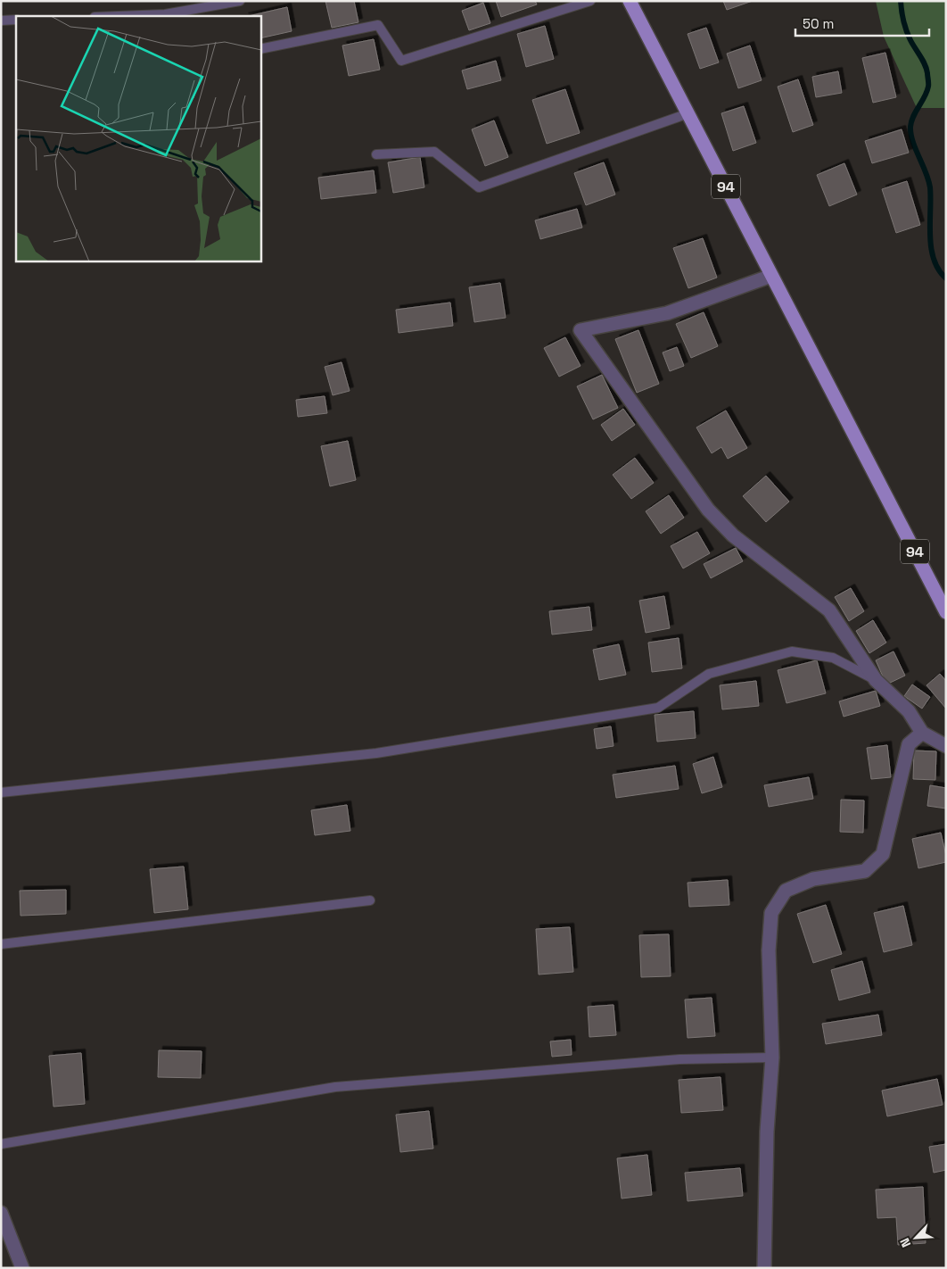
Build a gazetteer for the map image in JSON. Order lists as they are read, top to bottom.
{
  "streets": {
    "main road": ["94"]
  },
  "scale_bar": "50 m",
  "north": "bottom left"
}
